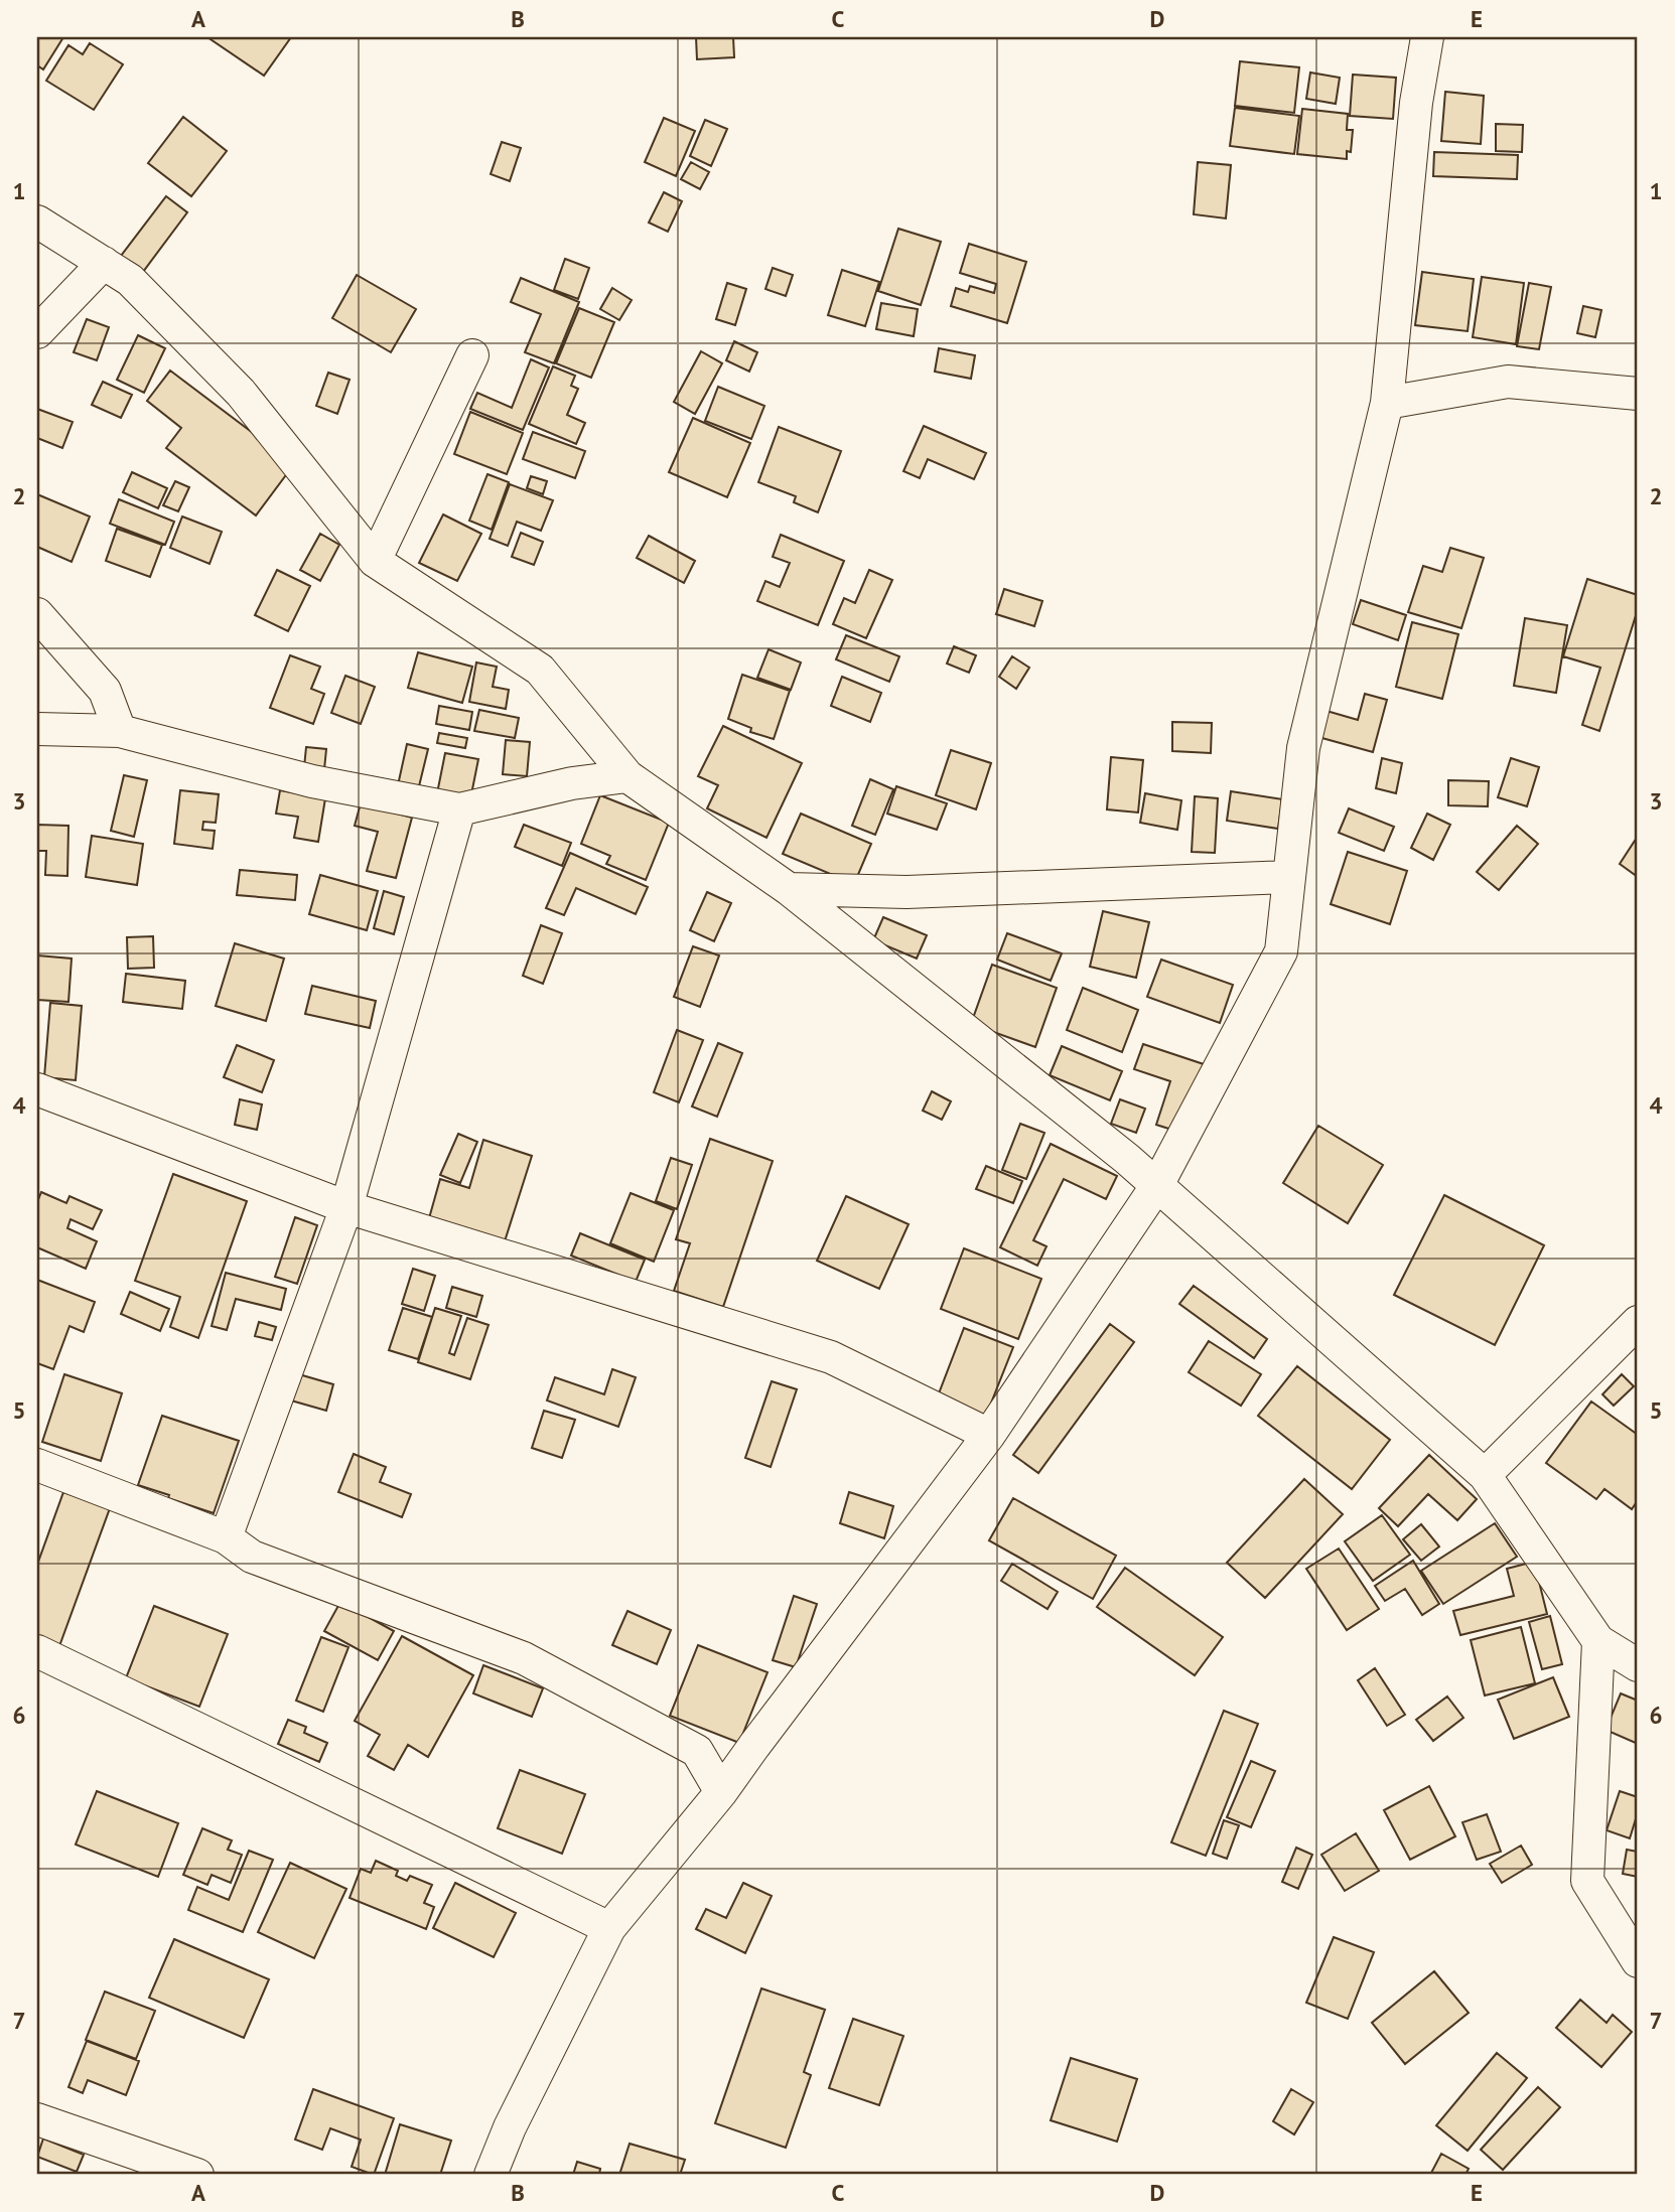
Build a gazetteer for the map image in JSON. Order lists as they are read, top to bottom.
{
  "grid": {
    "columns": [
      "A",
      "B",
      "C",
      "D",
      "E"
    ],
    "rows": [
      "1",
      "2",
      "3",
      "4",
      "5",
      "6",
      "7"
    ]
  }
}
